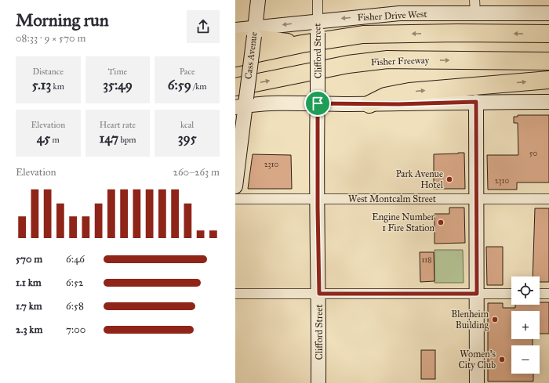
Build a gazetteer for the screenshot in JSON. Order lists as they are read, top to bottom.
{
  "streets": {
    "highway": ["Fisher Freeway"],
    "street": [
      "Fisher Drive West",
      "Clifford Street",
      "Cass Avenue",
      "West Montcalm Street"
    ]
  },
  "crossings": [
    ["Fisher Drive West", "Clifford Street"],
    ["Fisher Drive West", "Cass Avenue"],
    ["Clifford Street", "West Montcalm Street"],
    ["Cass Avenue", "Fisher Freeway"]
  ],
  "places": [
    "Park Avenue Hotel",
    "Engine Number 1 Fire Station",
    "Blenheim Building",
    "Women's City Club"
  ],
  "house_numbers": [
    "50",
    "2310",
    "2310",
    "118"
  ],
  "page": {
    "heading": ["Morning run", "08:33 · 9 × 570 m"],
    "stats": [
      ["Distance", "5.13 km"],
      ["Time", "35:49"],
      ["Pace", "6:59 /km"],
      ["Elevation", "45 m"],
      ["Heart rate", "147 bpm"],
      ["kcal", "395"]
    ],
    "chart": ["Elevation", "260–263 m"],
    "list": [
      {
        "name": "570 m",
        "note": "6:46"
      },
      {
        "name": "1.1 km",
        "note": "6:52"
      },
      {
        "name": "1.7 km",
        "note": "6:58"
      },
      {
        "name": "2.3 km",
        "note": "7:00"
      }
    ],
    "map_buttons": ["+", "−"]
  }
}
